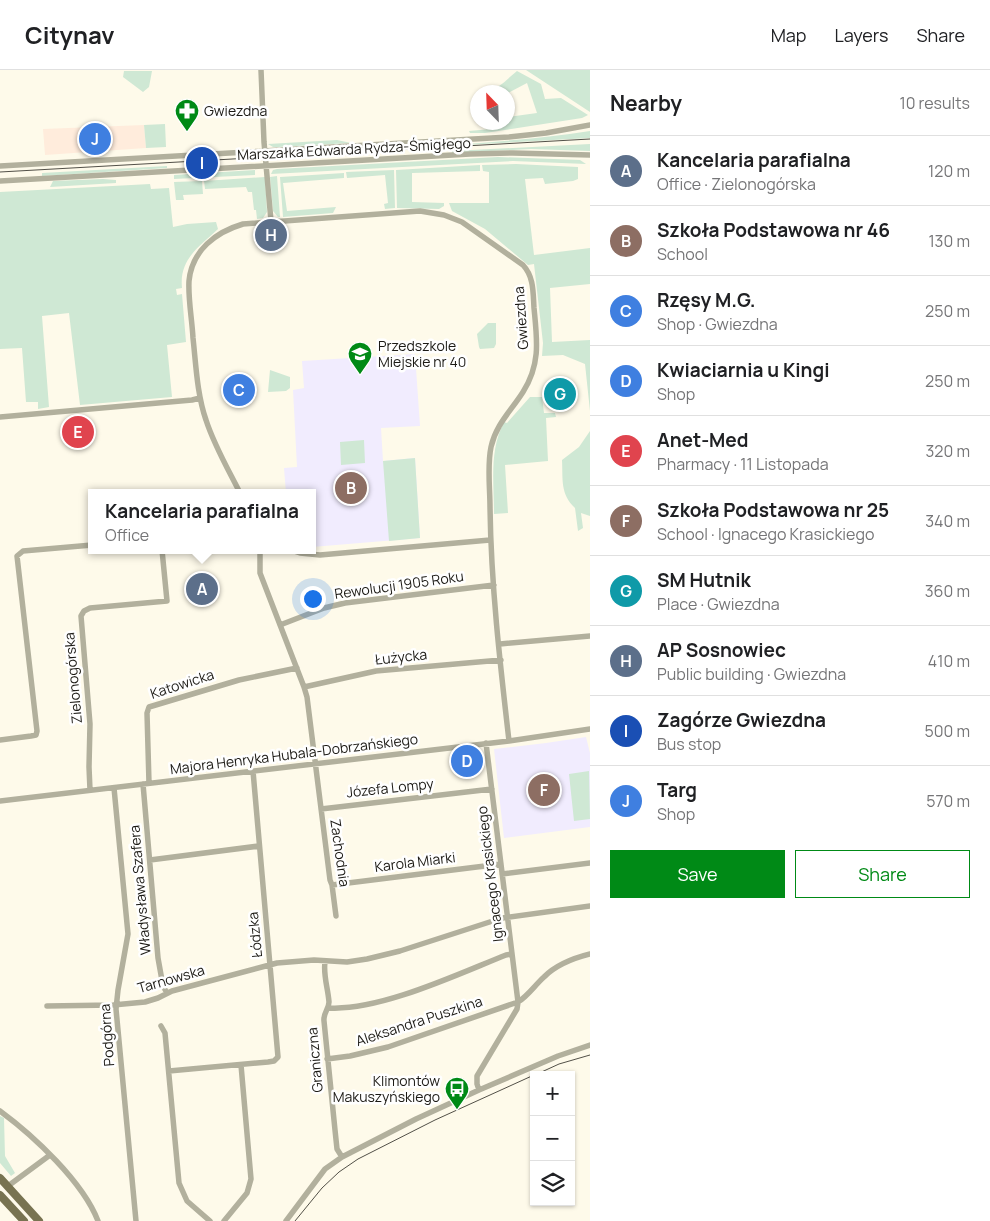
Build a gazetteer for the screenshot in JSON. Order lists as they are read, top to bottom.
{
  "streets": {
    "street": [
      "Marszałka Edwarda Rydza-Śmigłego",
      "Gwiezdna",
      "Rewolucji 1905 Roku",
      "Łużycka",
      "Zielonogórska",
      "Katowicka",
      "Majora Henryka Hubala-Dobrzańskiego",
      "Józefa Lompy",
      "Zachodnia",
      "Karola Miarki",
      "Ignacego Krasickiego",
      "Władysława Szafera",
      "Łódzka",
      "Tarnowska",
      "Aleksandra Puszkina",
      "Podgórna",
      "Graniczna"
    ]
  },
  "crossings": [
    ["Gwiezdna", "Rewolucji 1905 Roku"],
    ["Gwiezdna", "Łużycka"],
    ["Gwiezdna", "Majora Henryka Hubala-Dobrzańskiego"],
    ["Rewolucji 1905 Roku", "Zachodnia"],
    ["Łużycka", "Zachodnia"],
    ["Zielonogórska", "Majora Henryka Hubala-Dobrzańskiego"],
    ["Katowicka", "Majora Henryka Hubala-Dobrzańskiego"],
    ["Katowicka", "Zachodnia"],
    ["Katowicka", "Władysława Szafera"],
    ["Majora Henryka Hubala-Dobrzańskiego", "Zachodnia"],
    ["Majora Henryka Hubala-Dobrzańskiego", "Ignacego Krasickiego"],
    ["Majora Henryka Hubala-Dobrzańskiego", "Władysława Szafera"],
    ["Majora Henryka Hubala-Dobrzańskiego", "Łódzka"],
    ["Majora Henryka Hubala-Dobrzańskiego", "Podgórna"],
    ["Józefa Lompy", "Zachodnia"],
    ["Józefa Lompy", "Ignacego Krasickiego"],
    ["Zachodnia", "Karola Miarki"],
    ["Karola Miarki", "Ignacego Krasickiego"],
    ["Ignacego Krasickiego", "Tarnowska"],
    ["Ignacego Krasickiego", "Aleksandra Puszkina"],
    ["Władysława Szafera", "Tarnowska"],
    ["Łódzka", "Tarnowska"],
    ["Tarnowska", "Podgórna"],
    ["Tarnowska", "Graniczna"],
    ["Aleksandra Puszkina", "Graniczna"]
  ],
  "places": {
    "pharmacy": ["Gwiezdna"],
    "school or university": ["Przedszkole Miejskie nr 40"],
    "bus stop": ["Klimontów Makuszyńskiego"]
  },
  "north": "top left",
  "page": {
    "header": "Citynav",
    "nav": ["Map", "Layers", "Share"],
    "heading": ["Nearby", "10 results"],
    "pins": [
      "J",
      "I",
      "H",
      "C",
      "G",
      "E",
      "B",
      "A",
      "D",
      "F"
    ],
    "list": [
      {
        "mark": "A",
        "name": "Kancelaria parafialna",
        "note": "Office · Zielonogórska",
        "value": "120 m"
      },
      {
        "mark": "B",
        "name": "Szkoła Podstawowa nr 46",
        "note": "School",
        "value": "130 m"
      },
      {
        "mark": "C",
        "name": "Rzęsy M.G.",
        "note": "Shop · Gwiezdna",
        "value": "250 m"
      },
      {
        "mark": "D",
        "name": "Kwiaciarnia u Kingi",
        "note": "Shop",
        "value": "250 m"
      },
      {
        "mark": "E",
        "name": "Anet-Med",
        "note": "Pharmacy · 11 Listopada",
        "value": "320 m"
      },
      {
        "mark": "F",
        "name": "Szkoła Podstawowa nr 25",
        "note": "School · Ignacego Krasickiego",
        "value": "340 m"
      },
      {
        "mark": "G",
        "name": "SM Hutnik",
        "note": "Place · Gwiezdna",
        "value": "360 m"
      },
      {
        "mark": "H",
        "name": "AP Sosnowiec",
        "note": "Public building · Gwiezdna",
        "value": "410 m"
      },
      {
        "mark": "I",
        "name": "Zagórze Gwiezdna",
        "note": "Bus stop",
        "value": "500 m"
      },
      {
        "mark": "J",
        "name": "Targ",
        "note": "Shop",
        "value": "570 m"
      }
    ],
    "popup": ["Kancelaria parafialna", "Office"],
    "buttons": ["Save", "Share"],
    "map_buttons": ["+", "−"]
  }
}
